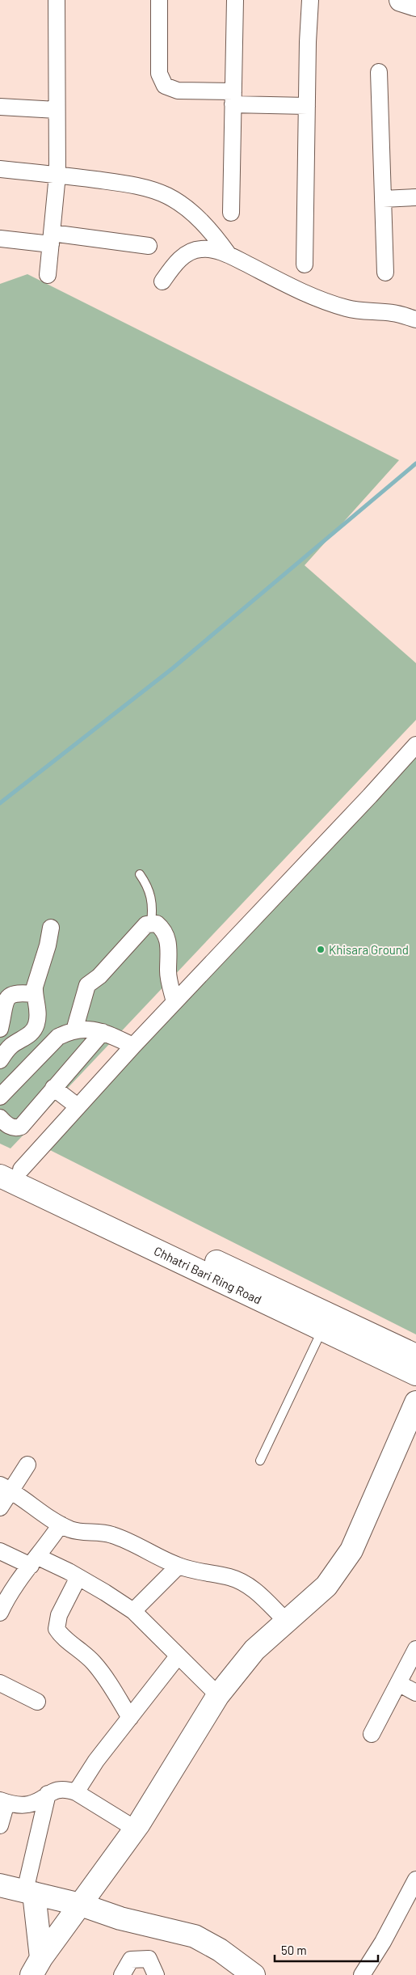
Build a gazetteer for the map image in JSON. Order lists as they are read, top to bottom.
{
  "streets": {
    "street": ["Chhatri Bari Ring Road"]
  },
  "places": ["Khisara Ground"],
  "scale_bar": "50 m"
}
